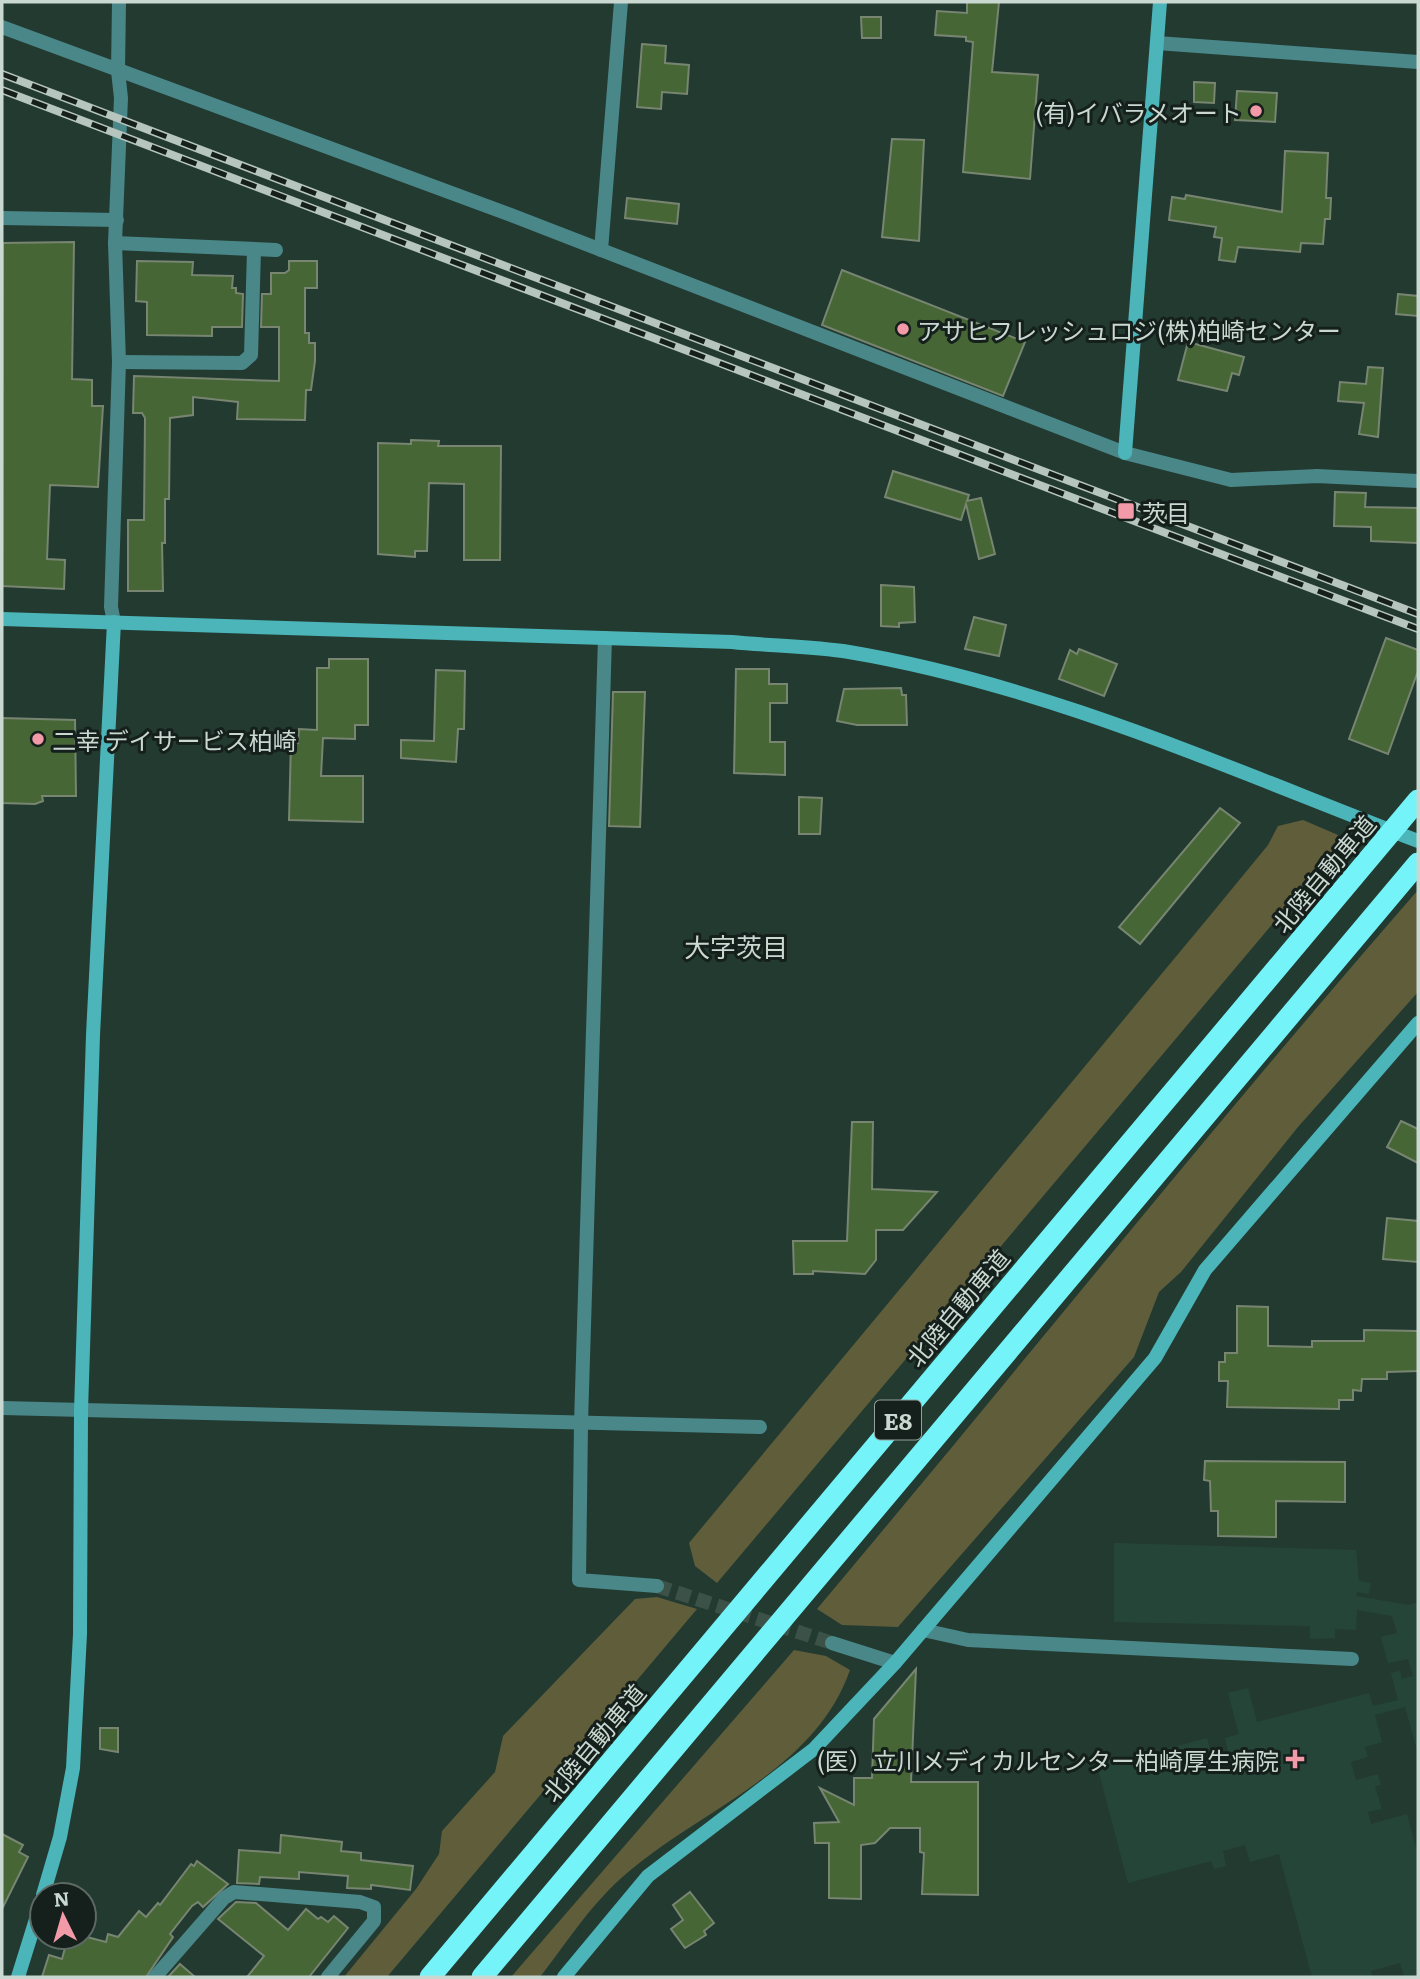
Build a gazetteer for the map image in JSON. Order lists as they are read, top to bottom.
{
  "streets": {
    "highway": ["北陸自動車道", "E8"]
  },
  "districts": ["大字茨目"],
  "places": {
    "other": ["(有)イバラメオート", "アサヒフレッシュロジ(株)柏崎センター", "二幸 デイサービス柏崎"],
    "transit": ["茨目"],
    "health": ["(医）立川メディカルセンター柏崎厚生病院"]
  },
  "north": "top"
}
